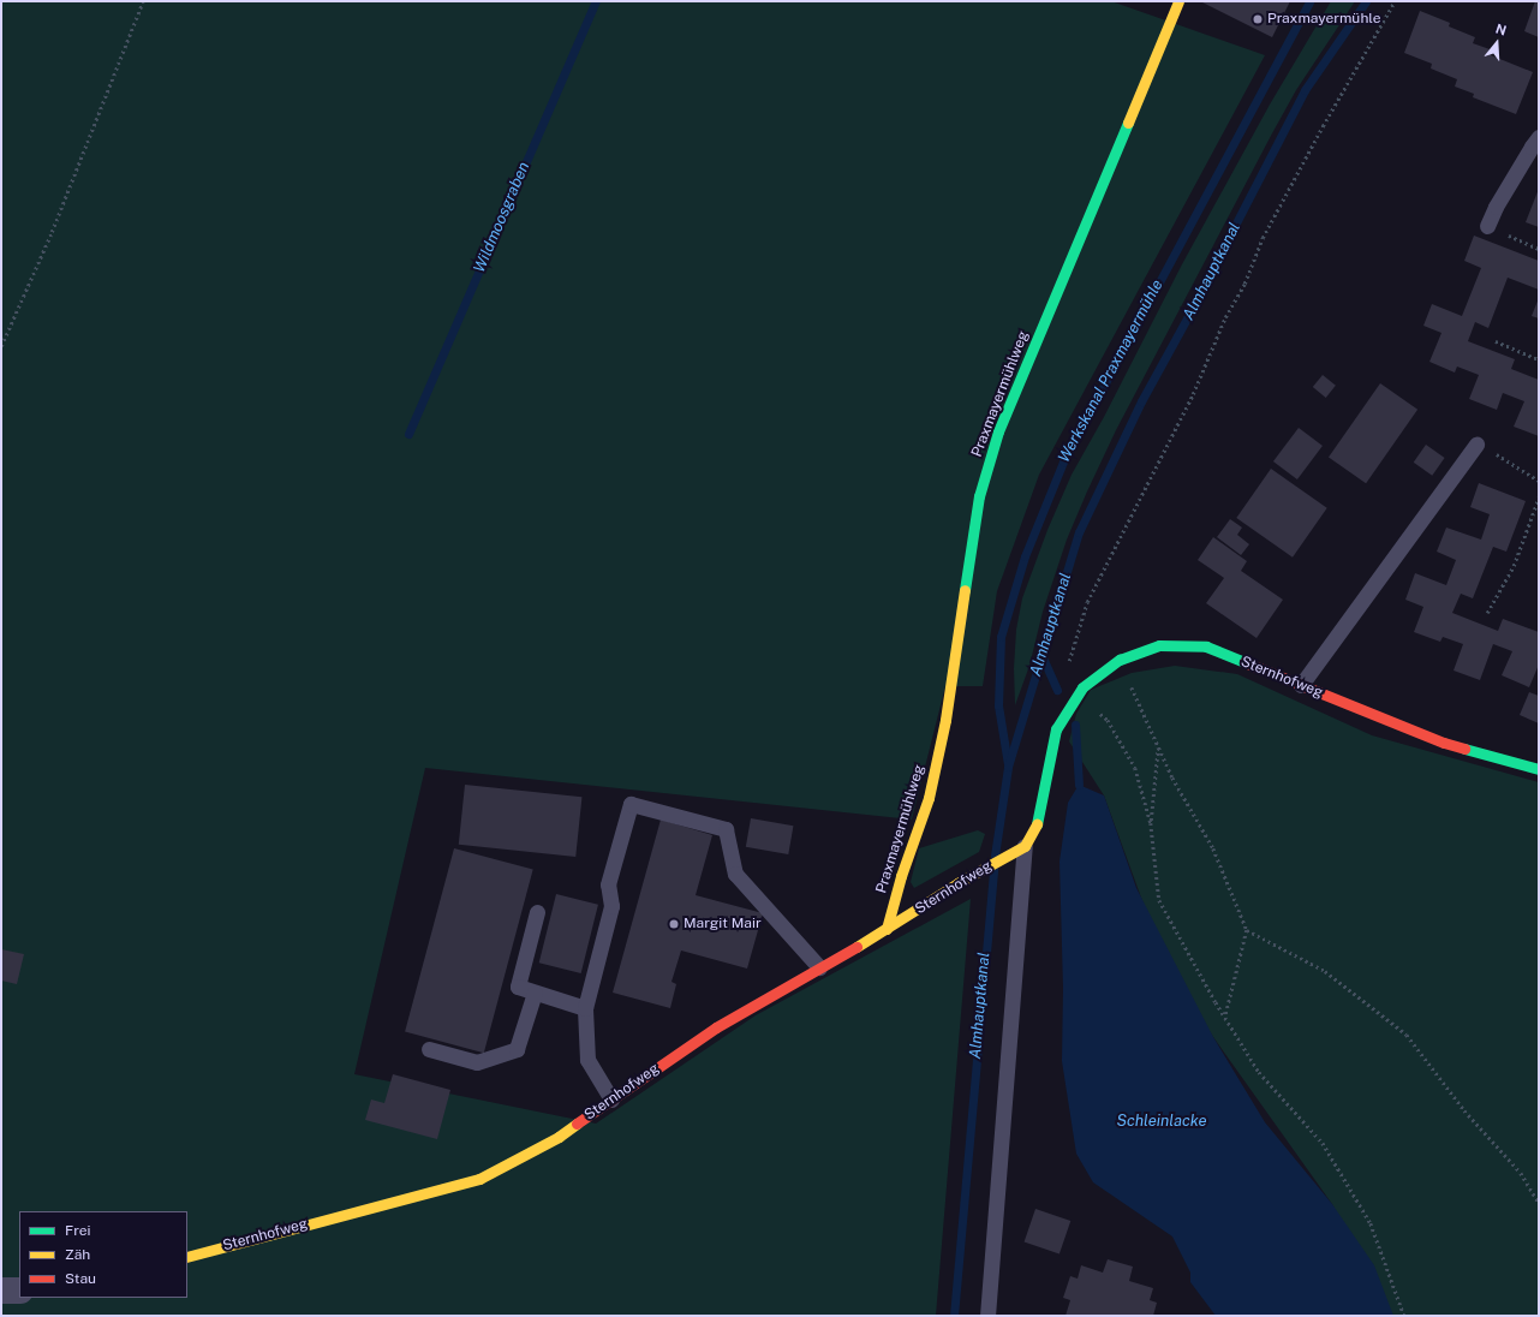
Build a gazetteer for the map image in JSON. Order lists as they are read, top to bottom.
{
  "streets": {
    "street": ["Praxmayermühlweg", "Sternhofweg"]
  },
  "crossings": [
    ["Praxmayermühlweg", "Sternhofweg"]
  ],
  "water": [
    "Wildmoosgraben",
    "Almhauptkanal",
    "Werkskanal Praxmayermühle",
    "Schleinlacke"
  ],
  "places": ["Praxmayermühle", "Margit Mair"],
  "legend": ["Frei", "Zäh", "Stau"],
  "north": "top"
}
